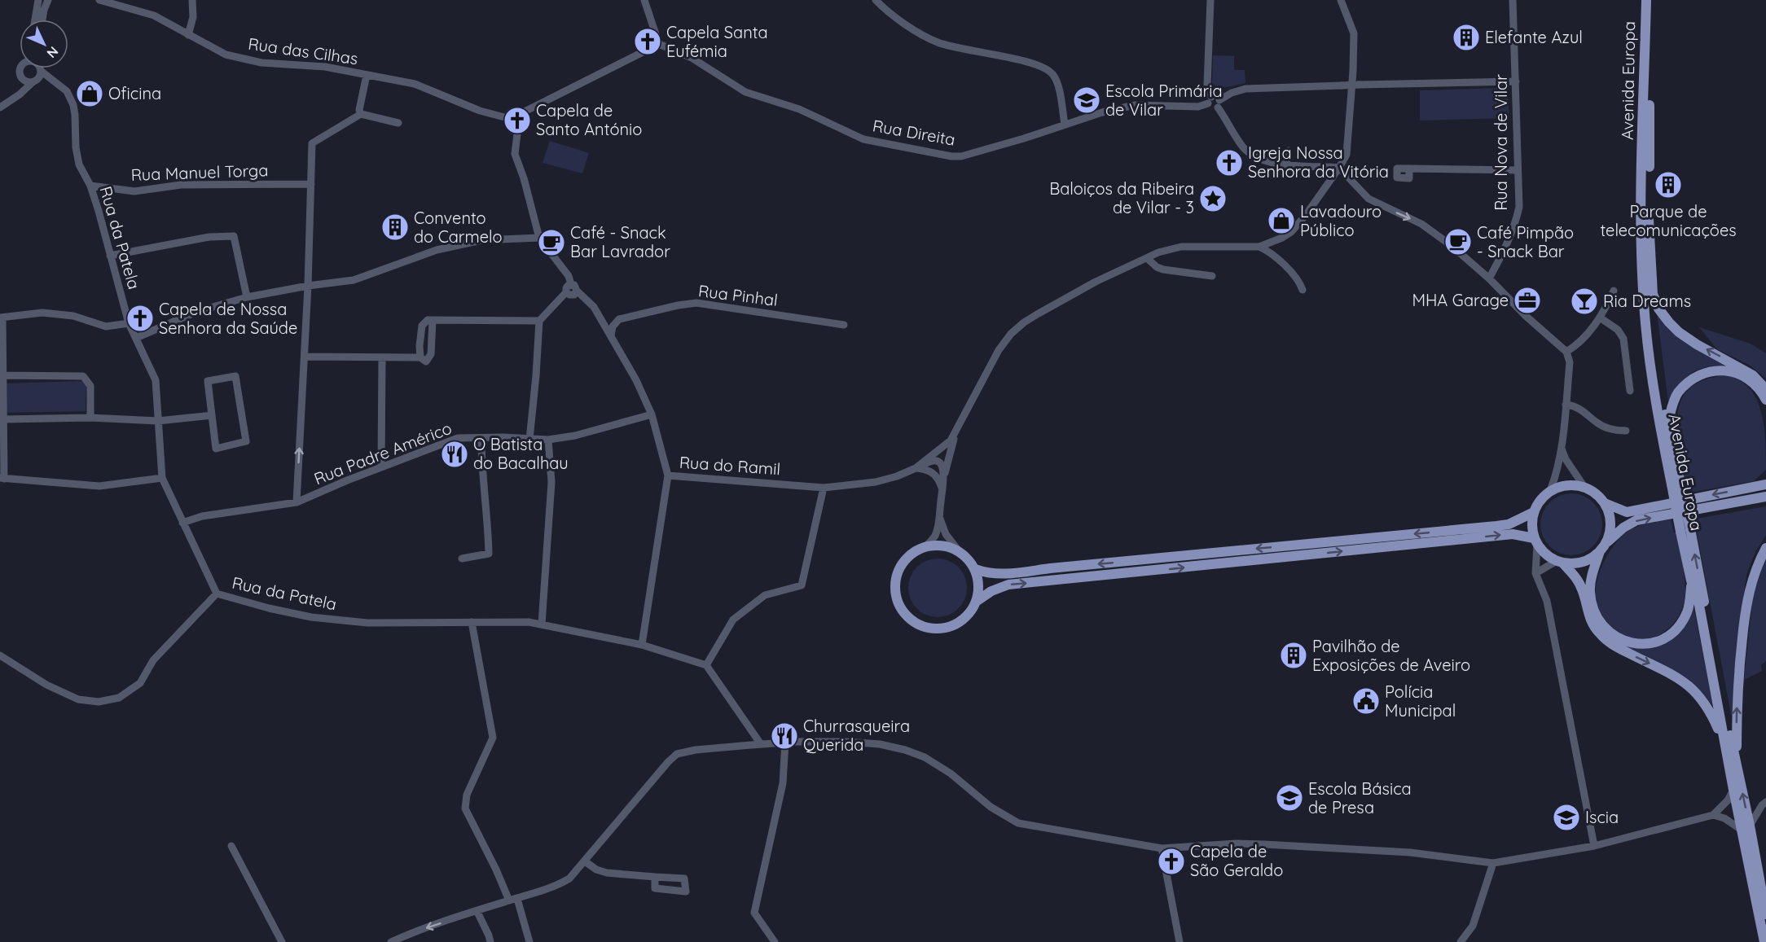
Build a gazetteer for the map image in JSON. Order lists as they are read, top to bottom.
{
  "streets": {
    "main road": ["Avenida Europa"],
    "street": [
      "Rua das Cilhas",
      "Rua Direita",
      "Rua Nova de Vilar",
      "Rua Manuel Torga",
      "Rua da Patela",
      "Rua Pinhal",
      "Rua Padre Américo",
      "Rua do Ramil"
    ]
  },
  "crossings": [
    ["Rua Manuel Torga", "Rua da Patela"],
    ["Rua da Patela", "Rua Padre Américo"],
    ["Rua Pinhal", "Rua do Ramil"],
    ["Rua Padre Américo", "Rua do Ramil"]
  ],
  "places": {
    "building": [
      "Elefante Azul",
      "Parque de telecomunicações",
      "Convento do Carmelo",
      "Pavilhão de Exposições de Aveiro"
    ],
    "church": [
      "Capela Santa Eufémia",
      "Capela de Santo António",
      "Igreja Nossa Senhora da Vitória",
      "Capela de Nossa Senhora da Saúde",
      "Capela de São Geraldo"
    ],
    "shop": ["Oficina", "Lavadouro Público"],
    "school or university": ["Escola Primária de Vilar", "Escola Básica de Presa", "Iscia"],
    "place": ["Baloiços da Ribeira de Vilar - 3"],
    "cafe": ["Café Pimpão - Snack Bar", "Café - Snack Bar Lavrador"],
    "office": ["MHA Garage"],
    "bar": ["Ria Dreams"],
    "restaurant": ["O Batista do Bacalhau", "Churrasqueira Querida"],
    "public building": ["Polícia Municipal"]
  },
  "north": "bottom right"
}
